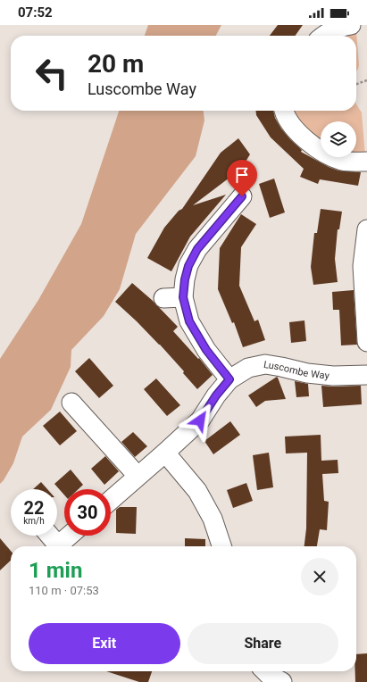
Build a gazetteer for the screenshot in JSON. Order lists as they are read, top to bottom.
{
  "streets": {
    "street": ["Luscombe Way"]
  },
  "page": {
    "status": "07:52",
    "turn": ["20 m", "Luscombe Way"],
    "speed": "22 km/h",
    "limit": "30",
    "heading": ["1 min", "110 m · 07:53"],
    "buttons": ["Exit", "Share"]
  }
}
